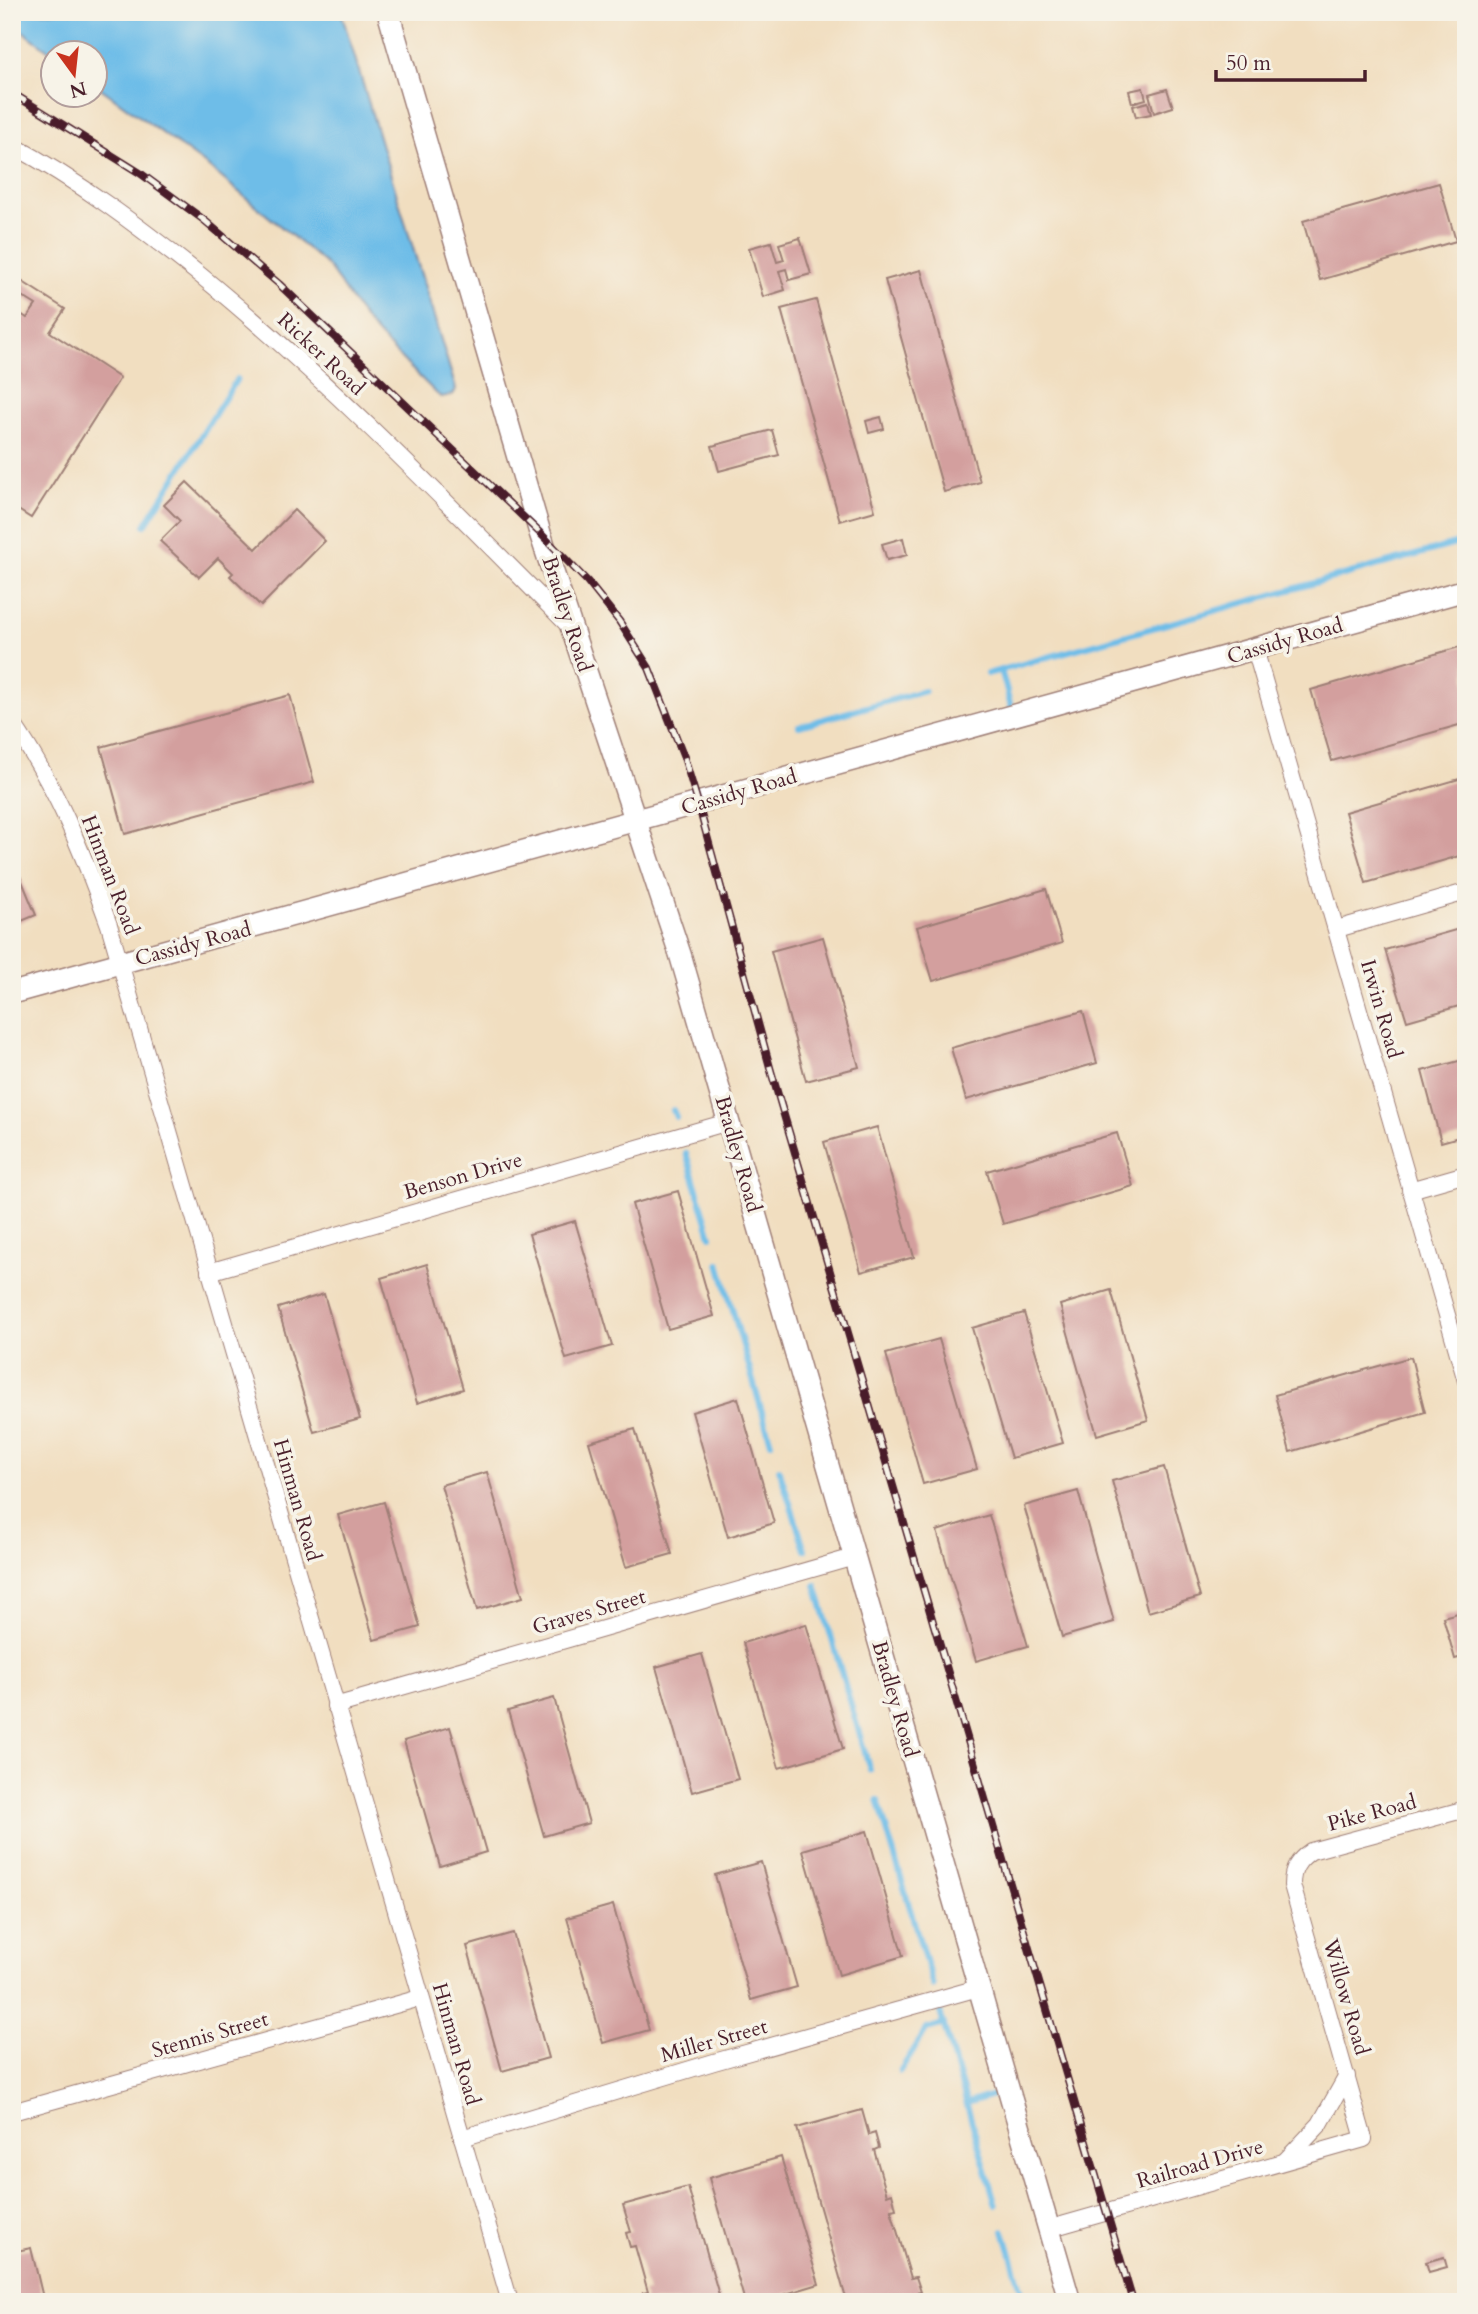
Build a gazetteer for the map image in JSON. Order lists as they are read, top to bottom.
{
  "streets": {
    "street": [
      "Ricker Road",
      "Bradley Road",
      "Cassidy Road",
      "Hinman Road",
      "Irwin Road",
      "Benson Drive",
      "Graves Street",
      "Pike Road",
      "Willow Road",
      "Stennis Street",
      "Miller Street",
      "Railroad Drive"
    ]
  },
  "crossings": [
    ["Ricker Road", "Bradley Road"],
    ["Bradley Road", "Cassidy Road"],
    ["Bradley Road", "Benson Drive"],
    ["Bradley Road", "Graves Street"],
    ["Bradley Road", "Miller Street"],
    ["Bradley Road", "Railroad Drive"],
    ["Cassidy Road", "Hinman Road"],
    ["Cassidy Road", "Irwin Road"],
    ["Hinman Road", "Benson Drive"],
    ["Hinman Road", "Graves Street"],
    ["Hinman Road", "Stennis Street"],
    ["Hinman Road", "Miller Street"],
    ["Pike Road", "Willow Road"],
    ["Willow Road", "Railroad Drive"]
  ],
  "scale_bar": "50 m",
  "north": "bottom"
}
